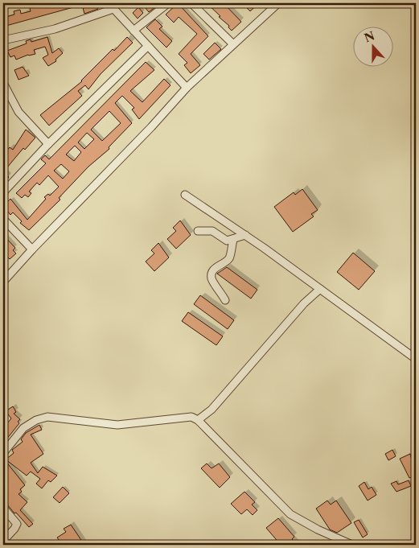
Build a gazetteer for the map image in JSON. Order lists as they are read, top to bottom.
{
  "north": "top"
}
